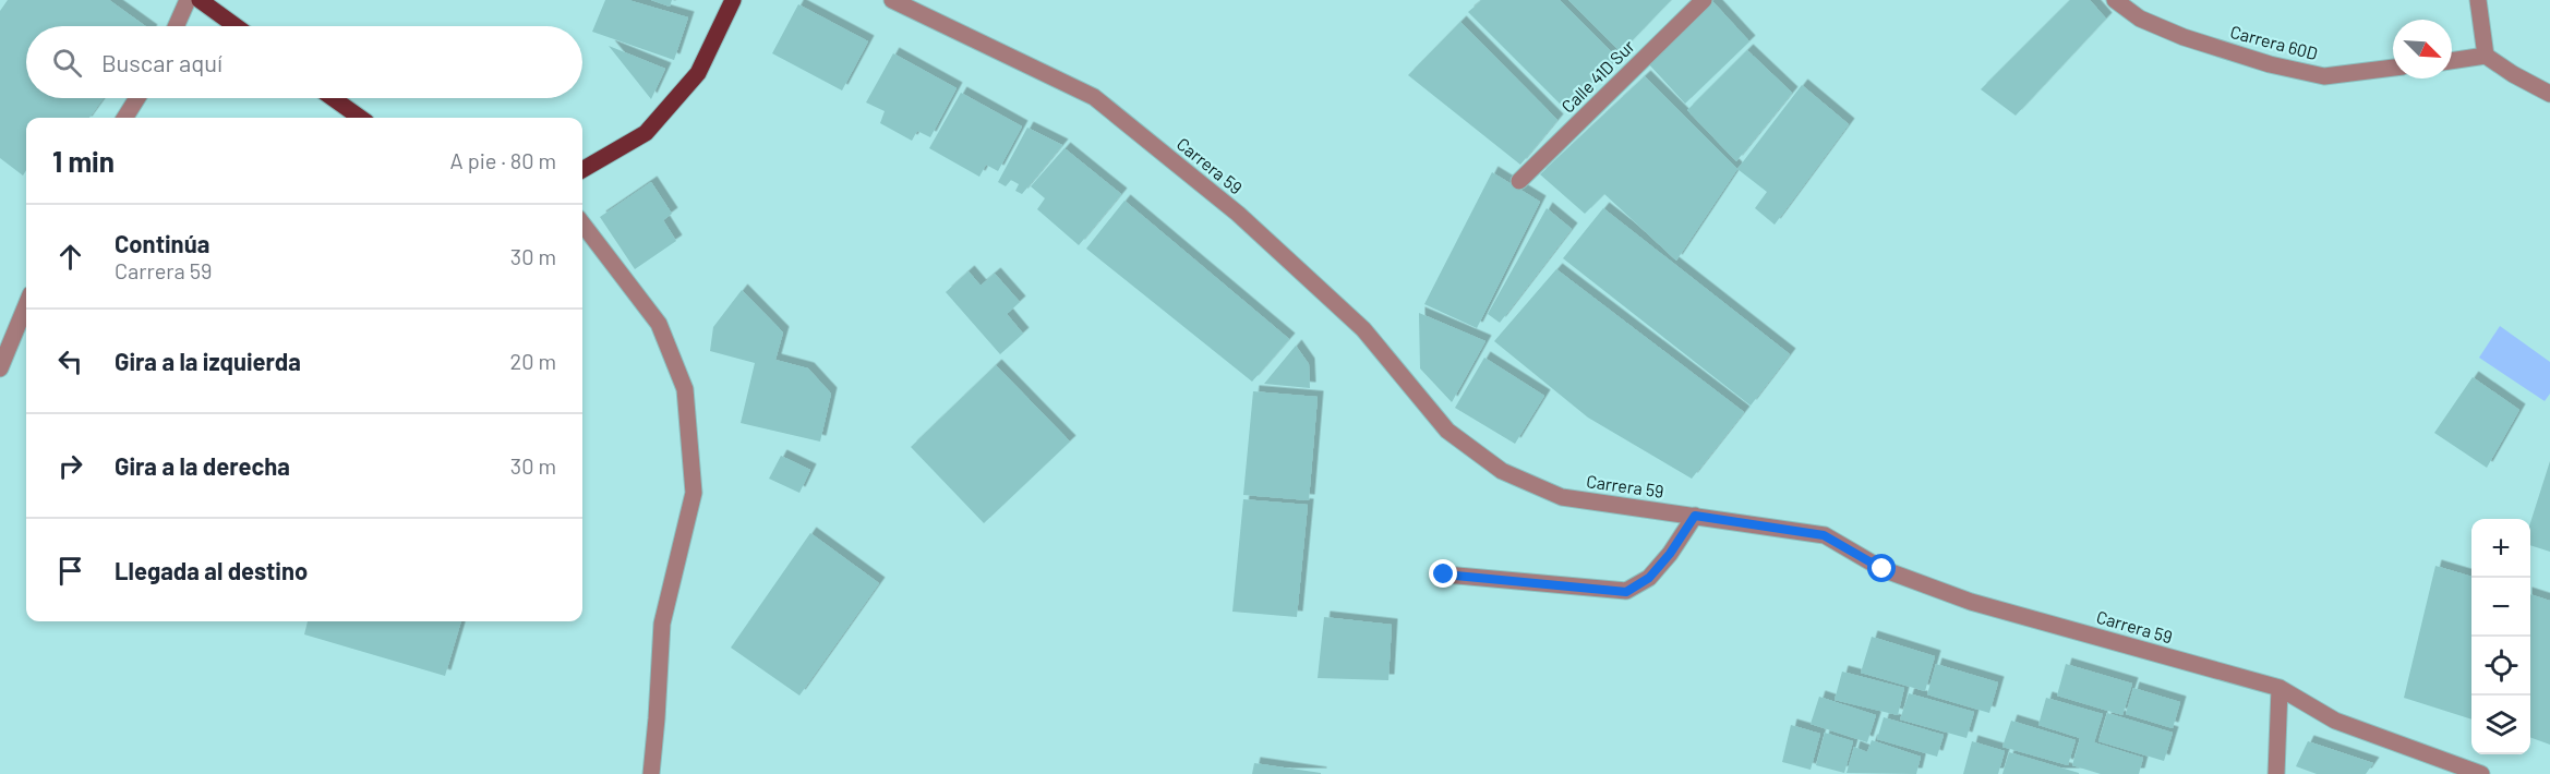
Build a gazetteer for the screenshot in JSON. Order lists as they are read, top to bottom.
{
  "streets": {
    "street": ["Carrera 60D", "Calle 41D Sur", "Carrera 59"]
  },
  "north": "bottom right",
  "page": {
    "search": "Buscar aquí",
    "heading": ["1 min", "A pie · 80 m"],
    "list": [
      ["Continúa", "Carrera 59", "30 m"],
      ["Gira a la izquierda", "20 m"],
      ["Gira a la derecha", "30 m"],
      "Llegada al destino"
    ],
    "map_buttons": ["+", "−"]
  }
}
